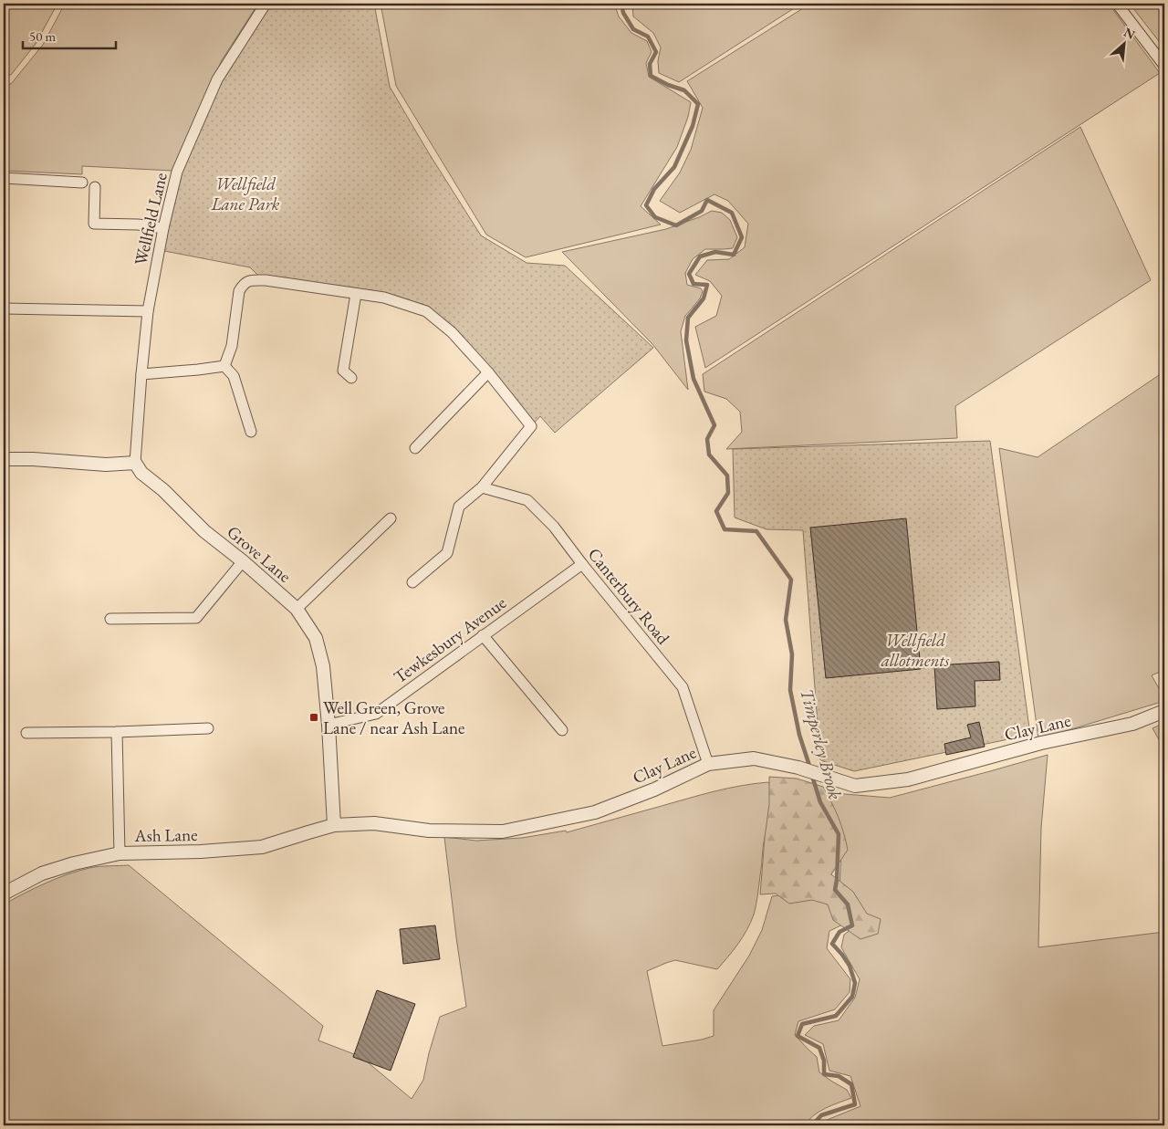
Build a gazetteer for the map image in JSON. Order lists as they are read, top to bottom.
{
  "streets": {
    "street": [
      "Wellfield Lane",
      "Grove Lane",
      "Canterbury Road",
      "Tewkesbury Avenue",
      "Clay Lane",
      "Ash Lane"
    ]
  },
  "crossings": [
    ["Wellfield Lane", "Grove Lane"],
    ["Grove Lane", "Tewkesbury Avenue"],
    ["Grove Lane", "Clay Lane"],
    ["Grove Lane", "Ash Lane"],
    ["Canterbury Road", "Tewkesbury Avenue"],
    ["Canterbury Road", "Clay Lane"],
    ["Clay Lane", "Ash Lane"]
  ],
  "water": ["Timperley Brook"],
  "parks": ["Wellfield Lane Park", "Wellfield allotments"],
  "places": {
    "transit": ["Well Green, Grove Lane / near Ash Lane"]
  },
  "scale_bar": "50 m",
  "north": "top right"
}
